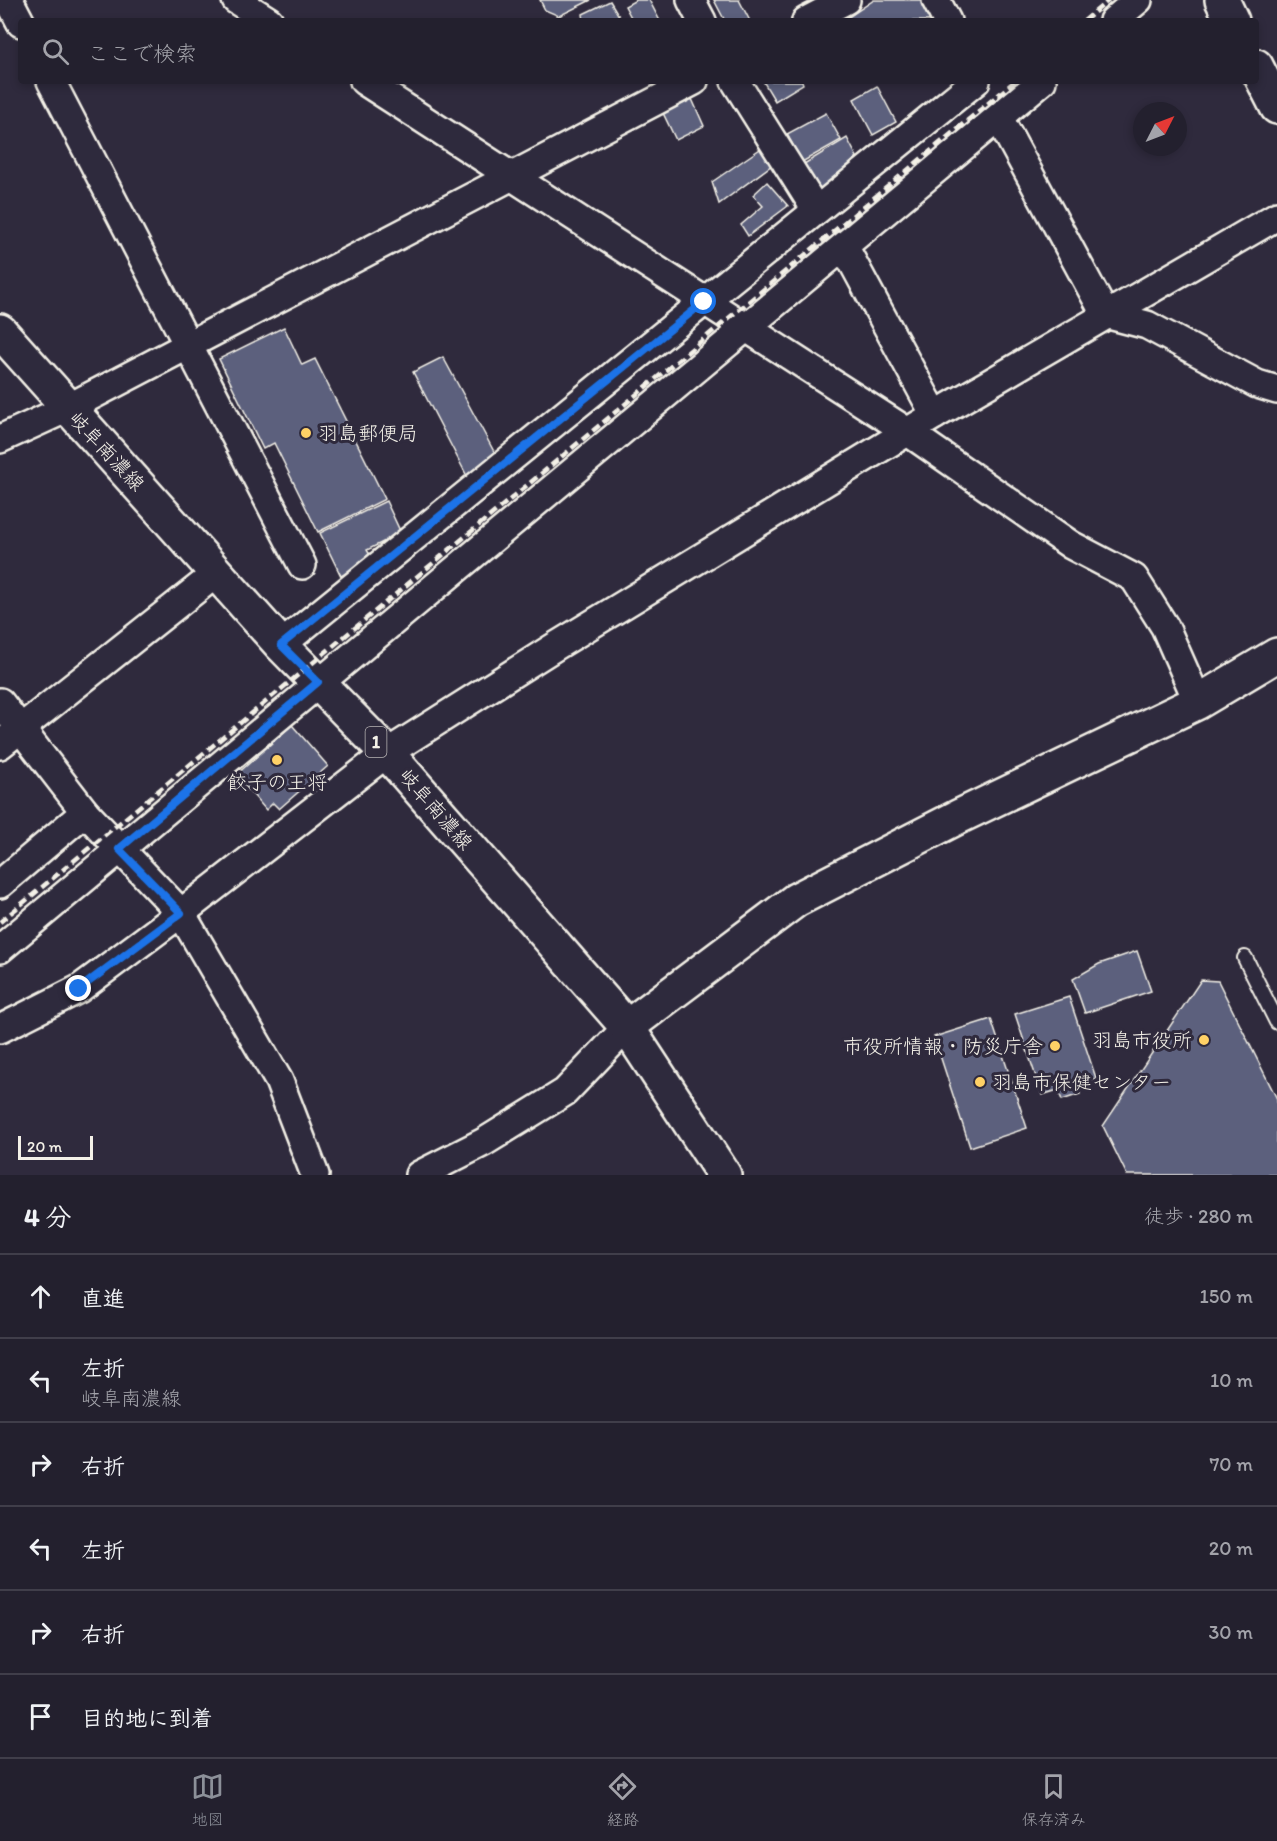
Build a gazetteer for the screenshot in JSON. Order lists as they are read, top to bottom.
{
  "streets": {
    "main road": ["岐阜南濃線", "1"]
  },
  "places": [
    "羽島郵便局",
    "餃子の王将",
    "羽島市役所",
    "市役所情報・防災庁舎",
    "羽島市保健センター"
  ],
  "scale_bar": "20 m",
  "north": "top right",
  "page": {
    "search": "ここで検索",
    "scale": "20 m",
    "heading": ["4 分", "徒歩 · 280 m"],
    "list": [
      ["直進", "150 m"],
      ["左折", "岐阜南濃線", "10 m"],
      ["右折", "70 m"],
      ["左折", "20 m"],
      ["右折", "30 m"],
      "目的地に到着"
    ],
    "nav": ["地図", "経路", "保存済み"]
  }
}
